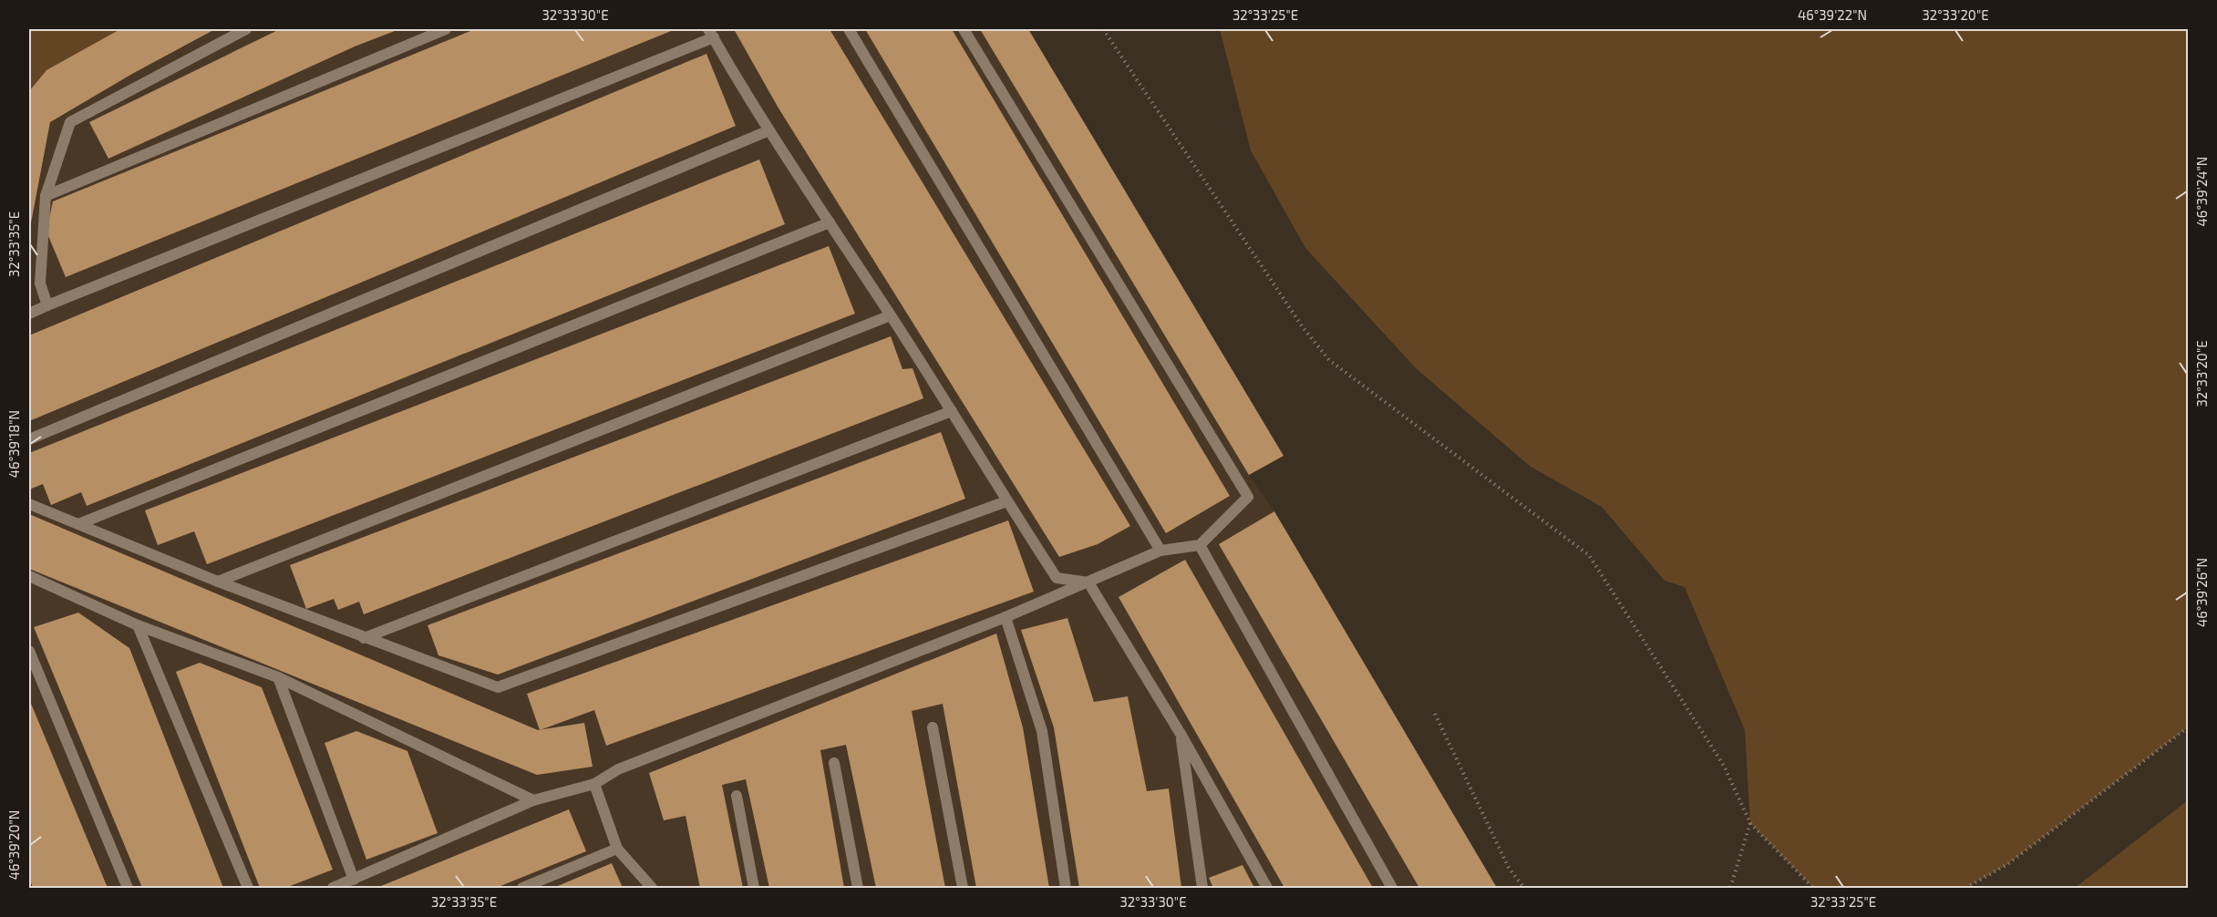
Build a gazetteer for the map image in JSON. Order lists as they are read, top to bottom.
{
  "coordinates": [
    "32°33'30\"E",
    "32°33'25\"E",
    "46°39'22\"N",
    "32°33'20\"E",
    "46°39'24\"N",
    "32°33'35\"E",
    "46°39'18\"N",
    "46°39'26\"N",
    "46°39'20\"N"
  ]
}
